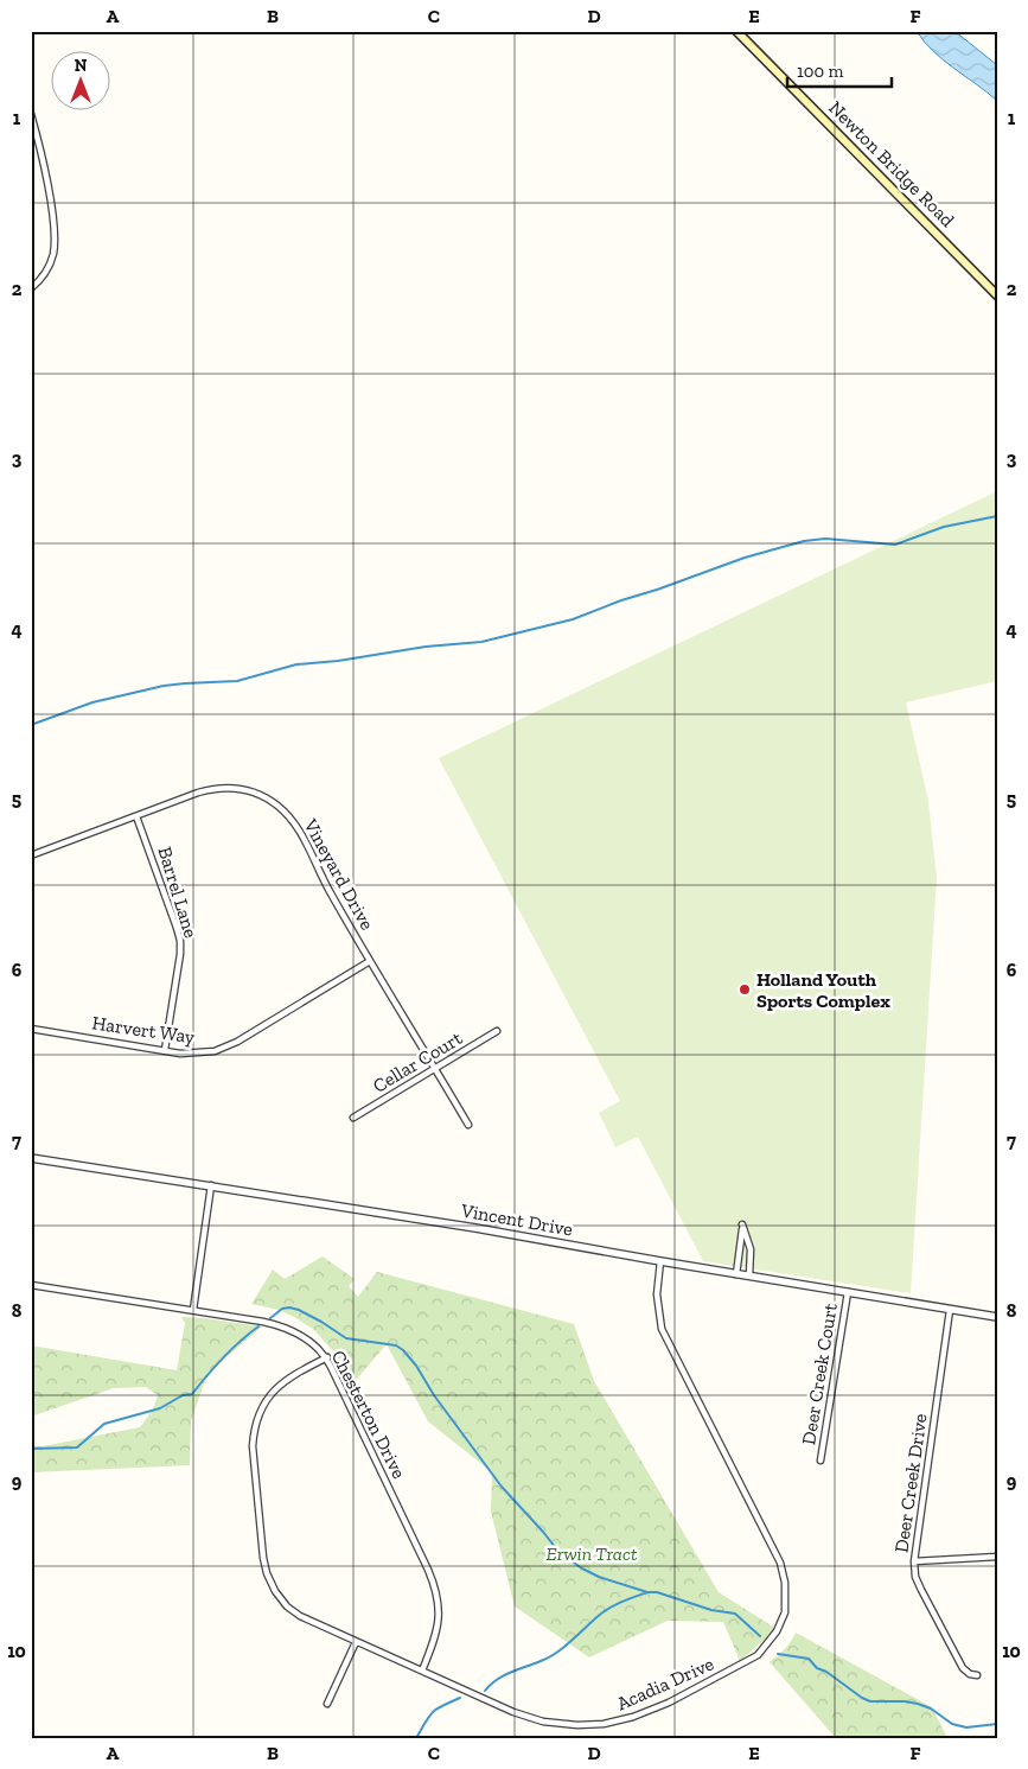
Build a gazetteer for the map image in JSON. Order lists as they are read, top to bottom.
{
  "streets": {
    "main road": ["Newton Bridge Road"],
    "street": [
      "Vineyard Drive",
      "Barrel Lane",
      "Harvert Way",
      "Cellar Court",
      "Vincent Drive",
      "Deer Creek Court",
      "Chesterton Drive",
      "Deer Creek Drive",
      "Acadia Drive"
    ]
  },
  "crossings": [
    ["Vineyard Drive", "Barrel Lane"],
    ["Vineyard Drive", "Harvert Way"],
    ["Vineyard Drive", "Cellar Court"],
    ["Barrel Lane", "Harvert Way"],
    ["Vincent Drive", "Deer Creek Court"],
    ["Vincent Drive", "Deer Creek Drive"],
    ["Vincent Drive", "Acadia Drive"],
    ["Chesterton Drive", "Acadia Drive"]
  ],
  "parks": ["Erwin Tract"],
  "places": ["Holland Youth Sports Complex"],
  "scale_bar": "100 m",
  "north": "top",
  "grid": {
    "columns": [
      "A",
      "B",
      "C",
      "D",
      "E",
      "F"
    ],
    "rows": [
      "1",
      "2",
      "3",
      "4",
      "5",
      "6",
      "7",
      "8",
      "9",
      "10"
    ]
  }
}
